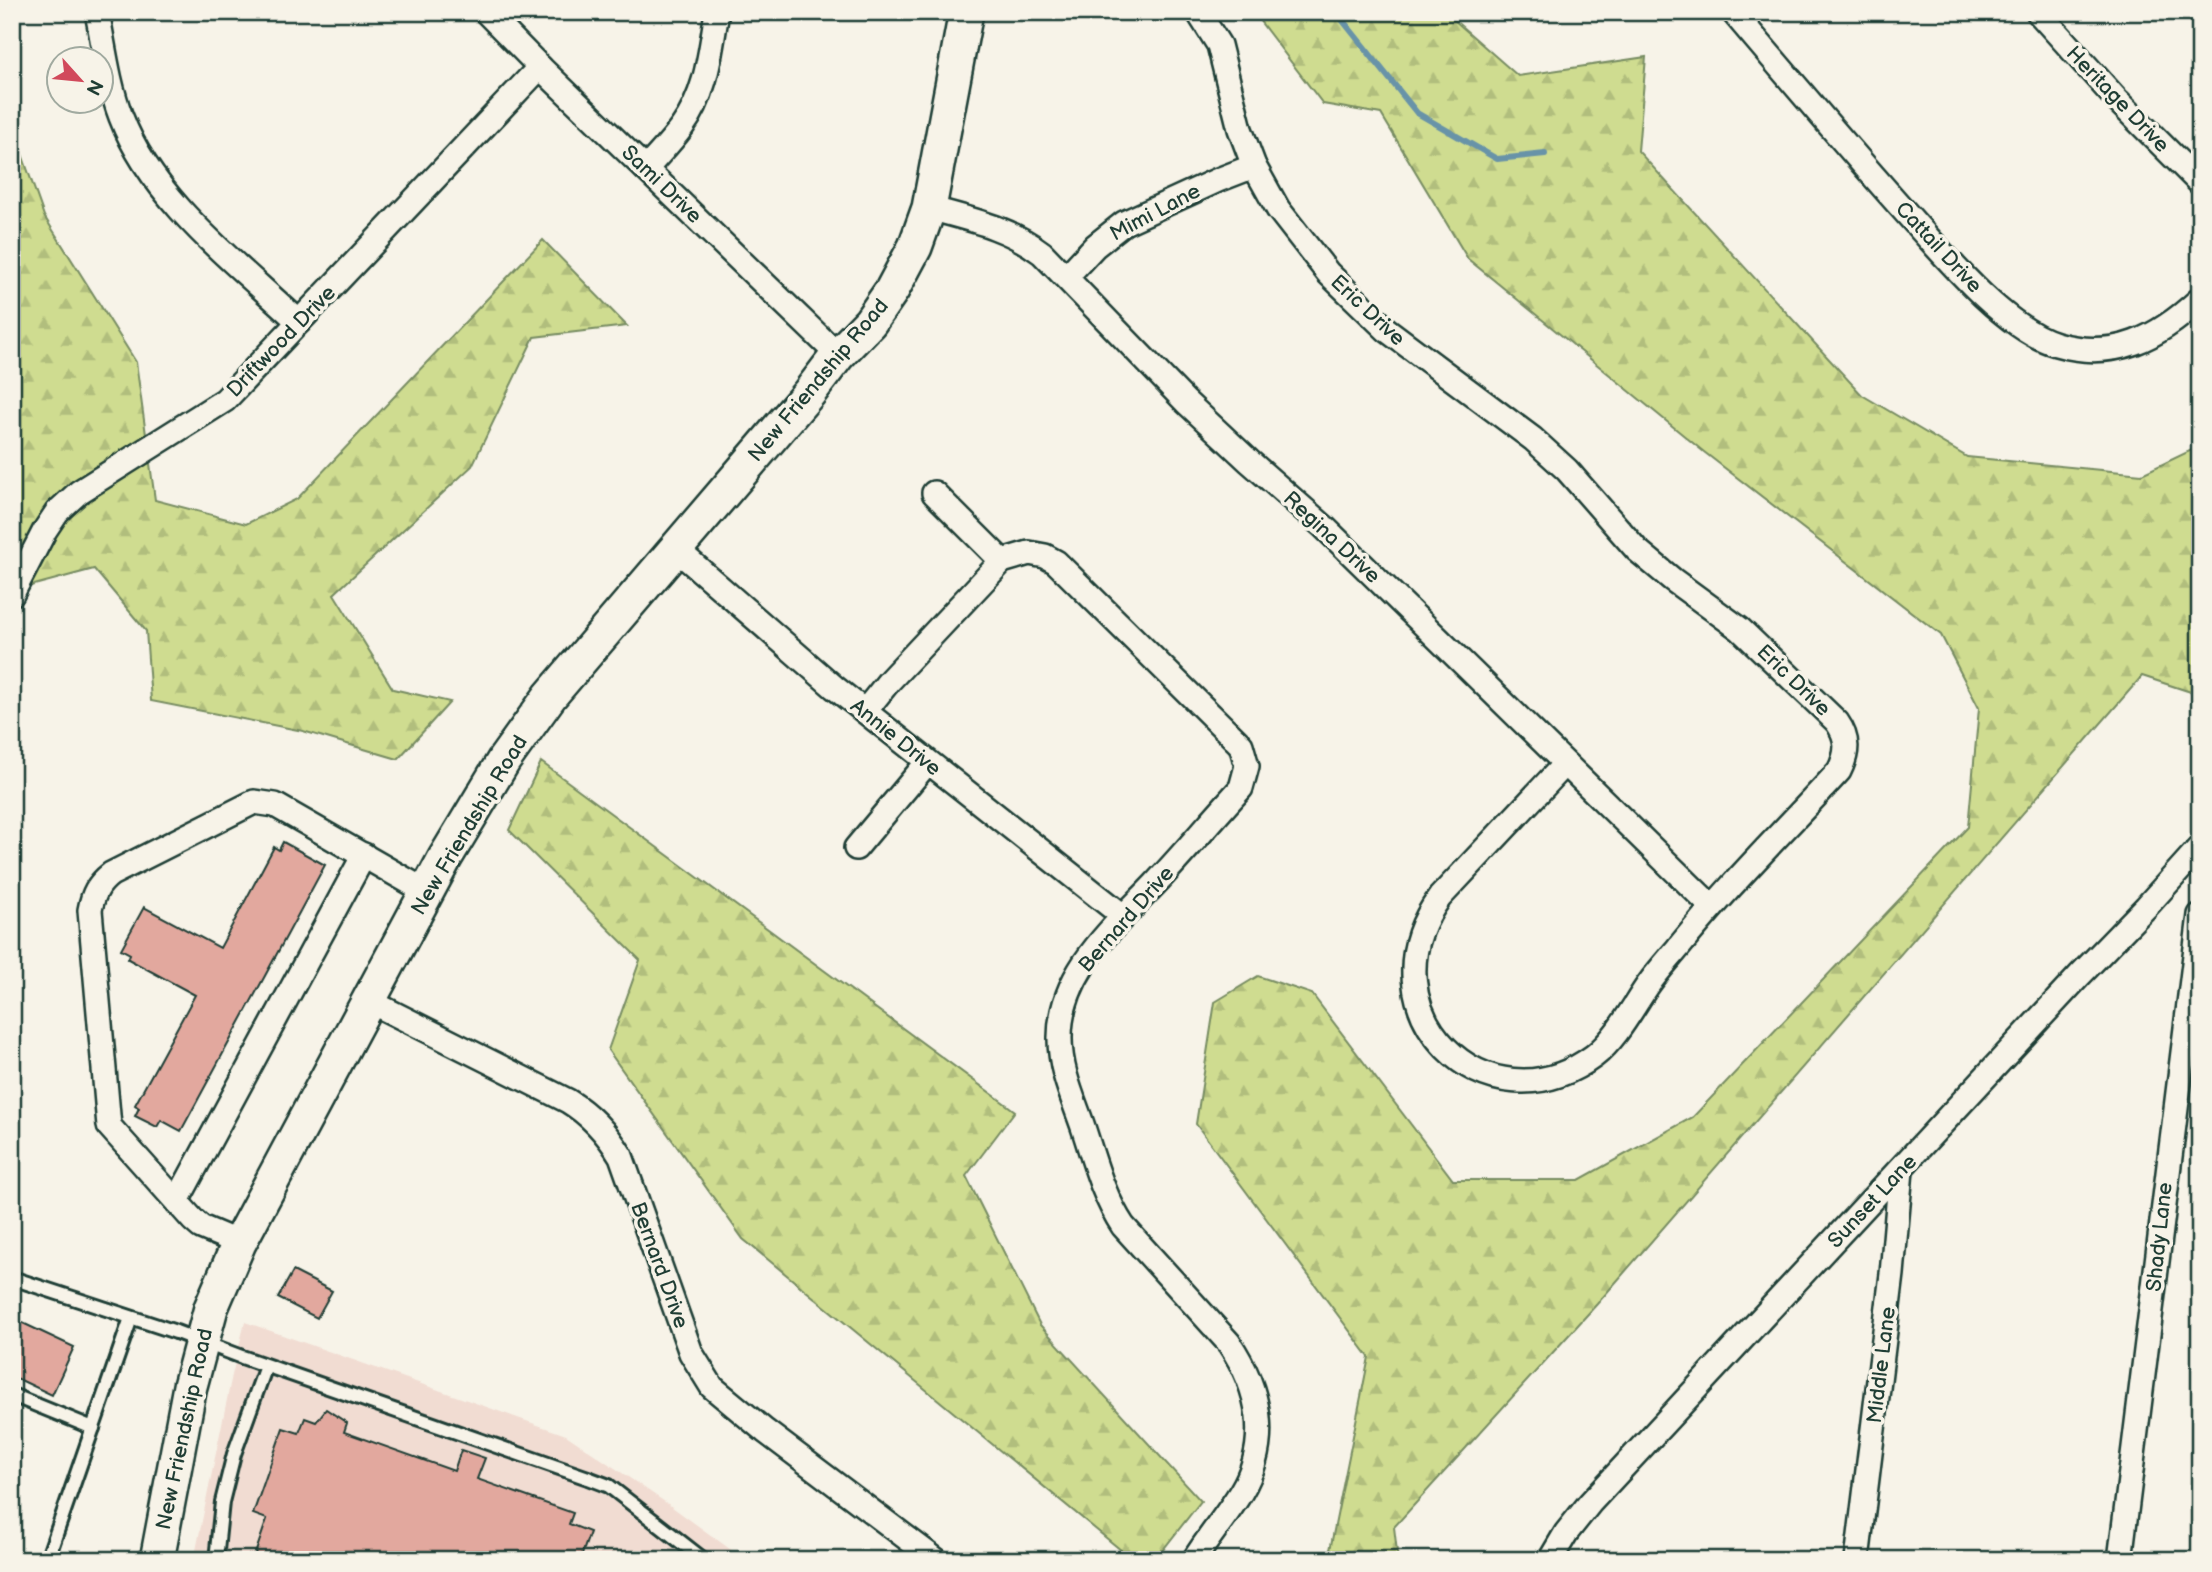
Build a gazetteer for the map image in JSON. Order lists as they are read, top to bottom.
{
  "streets": {
    "street": [
      "Heritage Drive",
      "Sami Drive",
      "Mimi Lane",
      "Cattail Drive",
      "Eric Drive",
      "Driftwood Drive",
      "New Friendship Road",
      "Regina Drive",
      "Annie Drive",
      "Bernard Drive",
      "Sunset Lane",
      "Shady Lane",
      "Middle Lane"
    ]
  },
  "crossings": [
    ["Sami Drive", "Driftwood Drive"],
    ["Sami Drive", "New Friendship Road"],
    ["Mimi Lane", "Eric Drive"],
    ["Mimi Lane", "Regina Drive"],
    ["Eric Drive", "Regina Drive"],
    ["New Friendship Road", "Regina Drive"],
    ["New Friendship Road", "Annie Drive"],
    ["New Friendship Road", "Bernard Drive"],
    ["Annie Drive", "Bernard Drive"],
    ["Sunset Lane", "Middle Lane"]
  ],
  "north": "bottom right"
}
